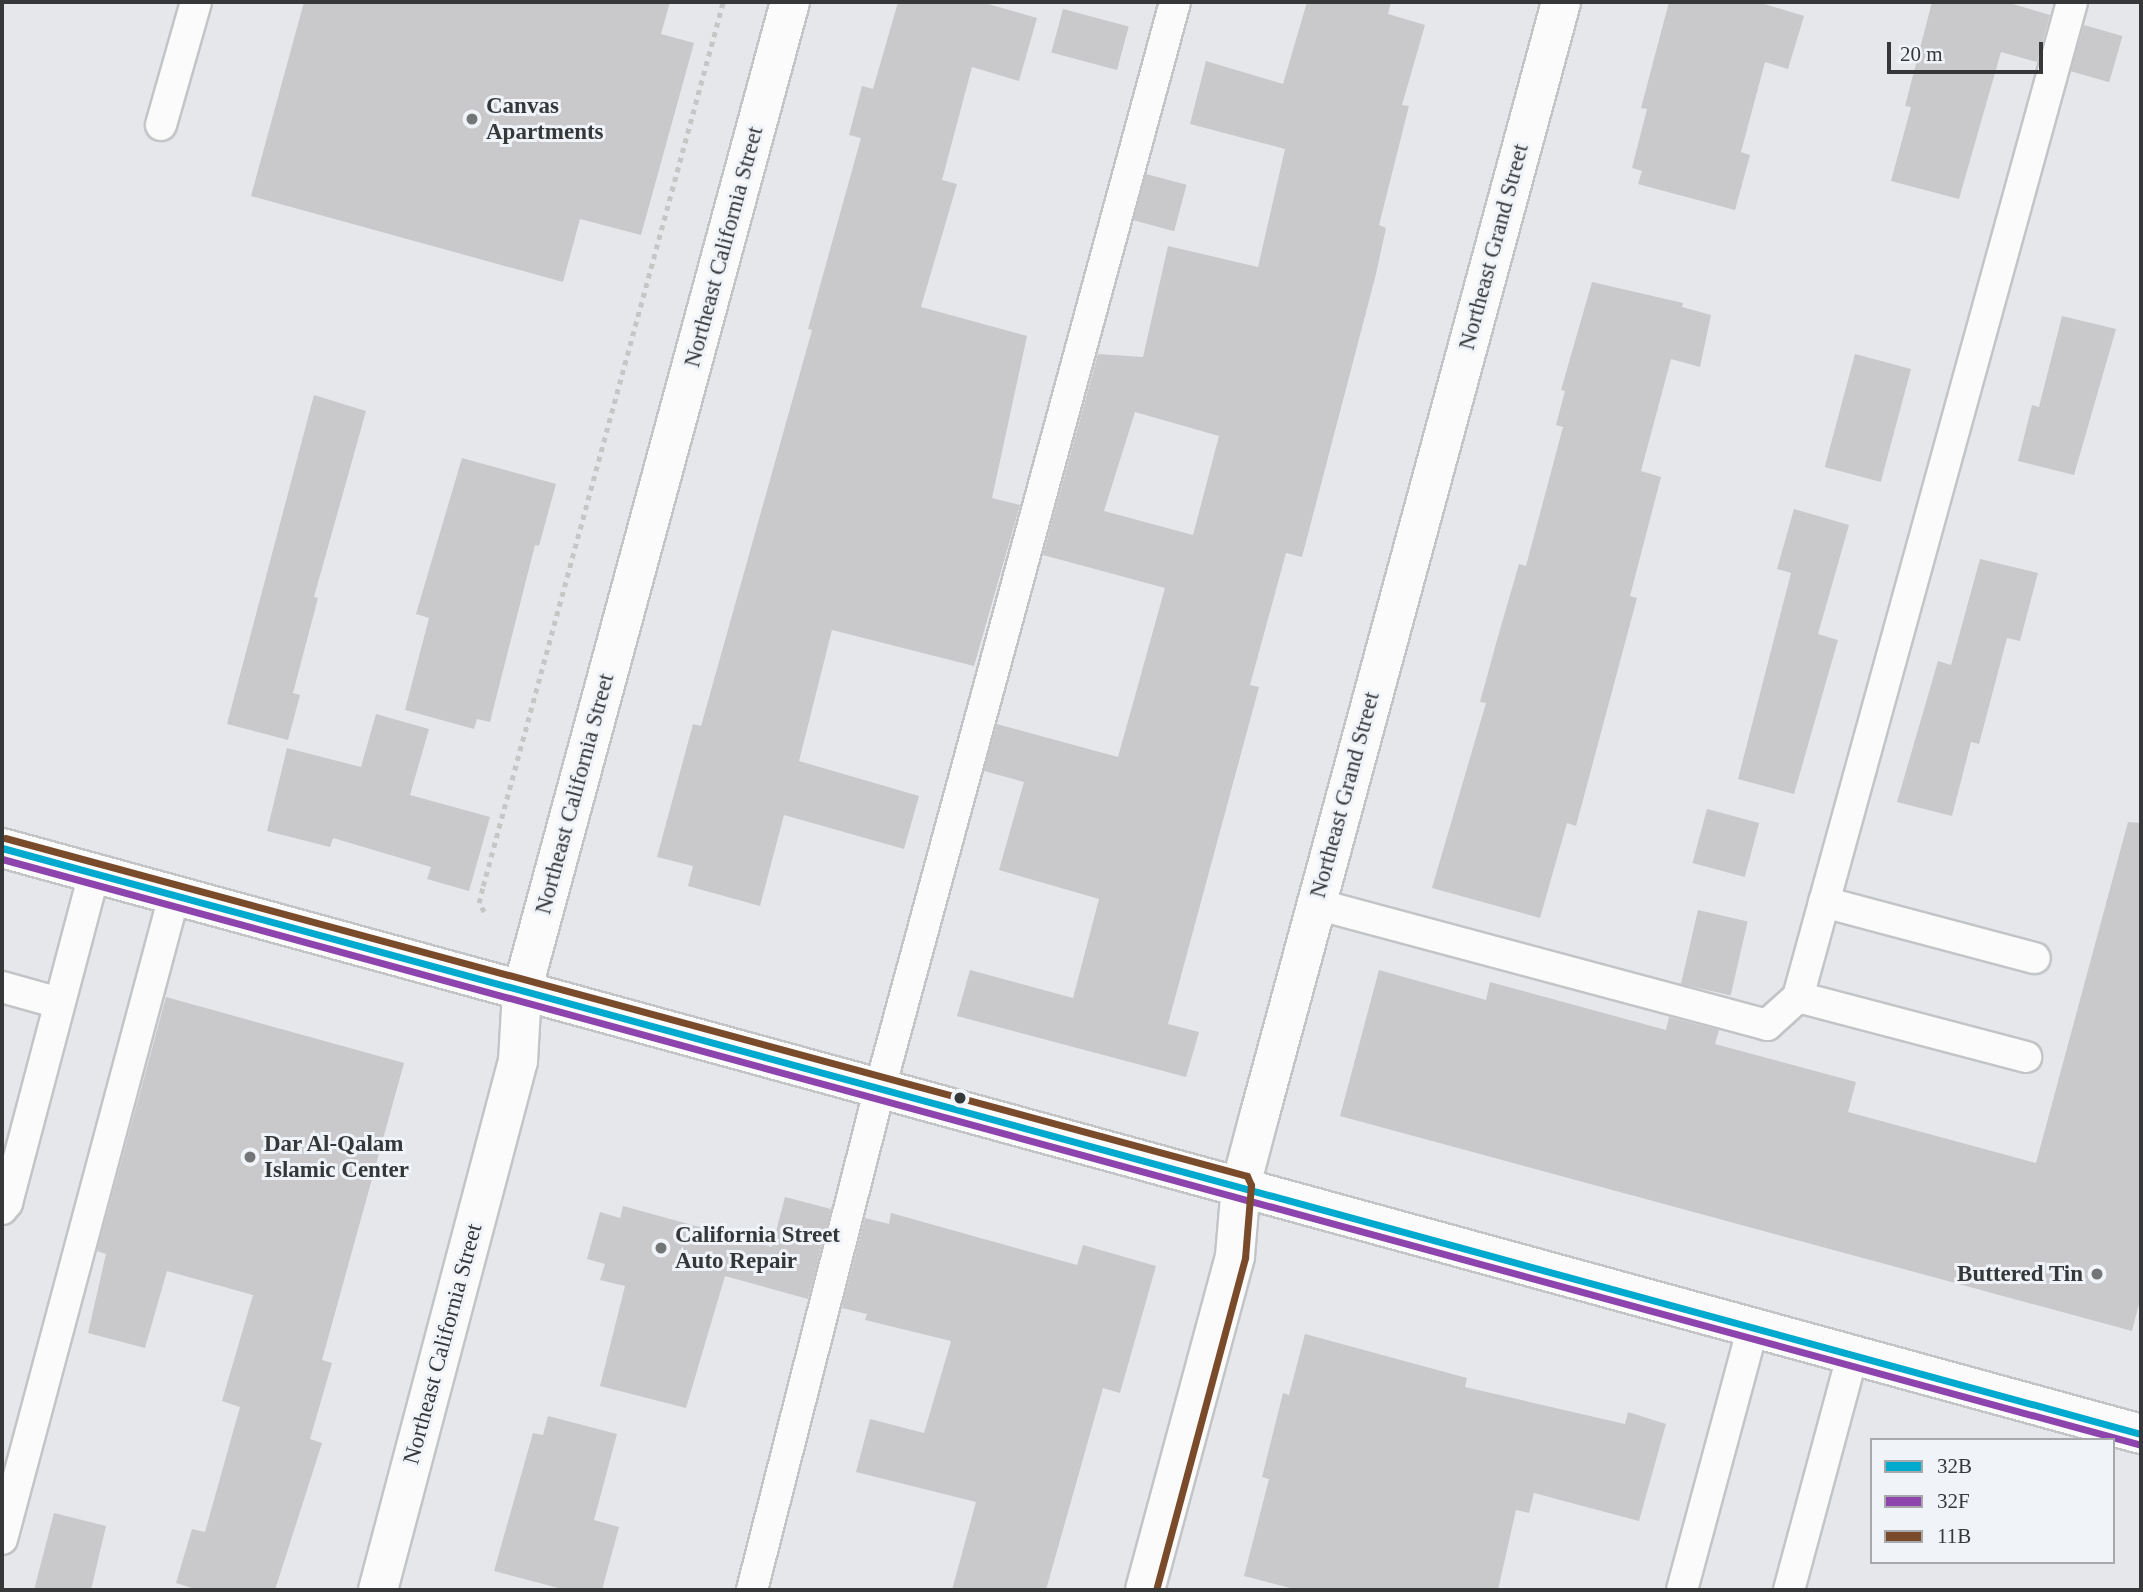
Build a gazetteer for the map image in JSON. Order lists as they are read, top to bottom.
{
  "streets": {
    "street": ["Northeast California Street", "Northeast Grand Street"]
  },
  "places": [
    "Canvas Apartments",
    "Dar Al-Qalam Islamic Center",
    "California Street Auto Repair",
    "Buttered Tin"
  ],
  "lines": ["transit line 11B", "transit line 32B", "transit line 32F"],
  "legend": ["32B", "32F", "11B"],
  "scale_bar": "20 m"
}
